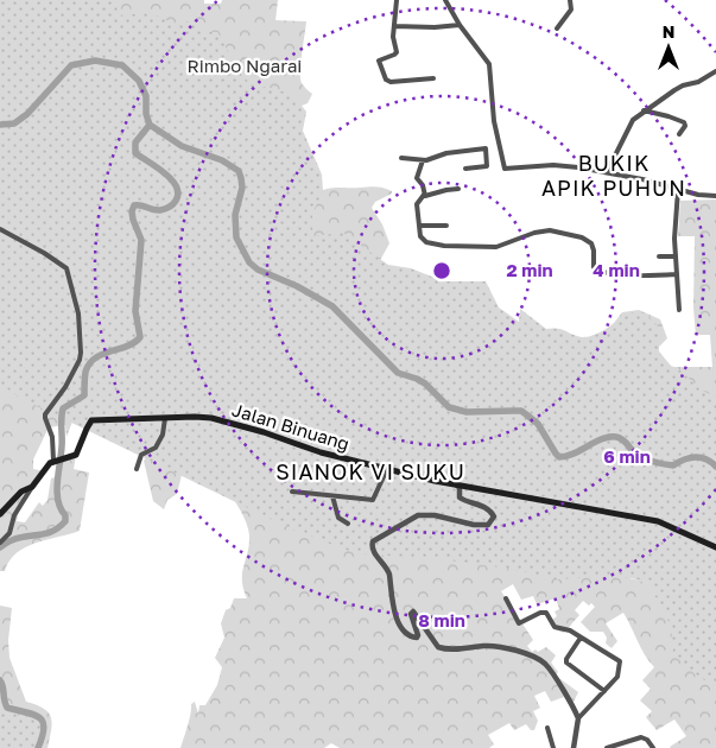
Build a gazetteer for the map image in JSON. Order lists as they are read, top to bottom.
{
  "streets": {
    "main road": ["Jalan Binuang"]
  },
  "districts": ["BUKIK APIK PUHUN", "SIANOK VI SUKU"],
  "parks": ["Rimbo Ngarai"],
  "north": "top",
  "rings": [
    "2 min",
    "4 min",
    "6 min",
    "8 min"
  ]
}
